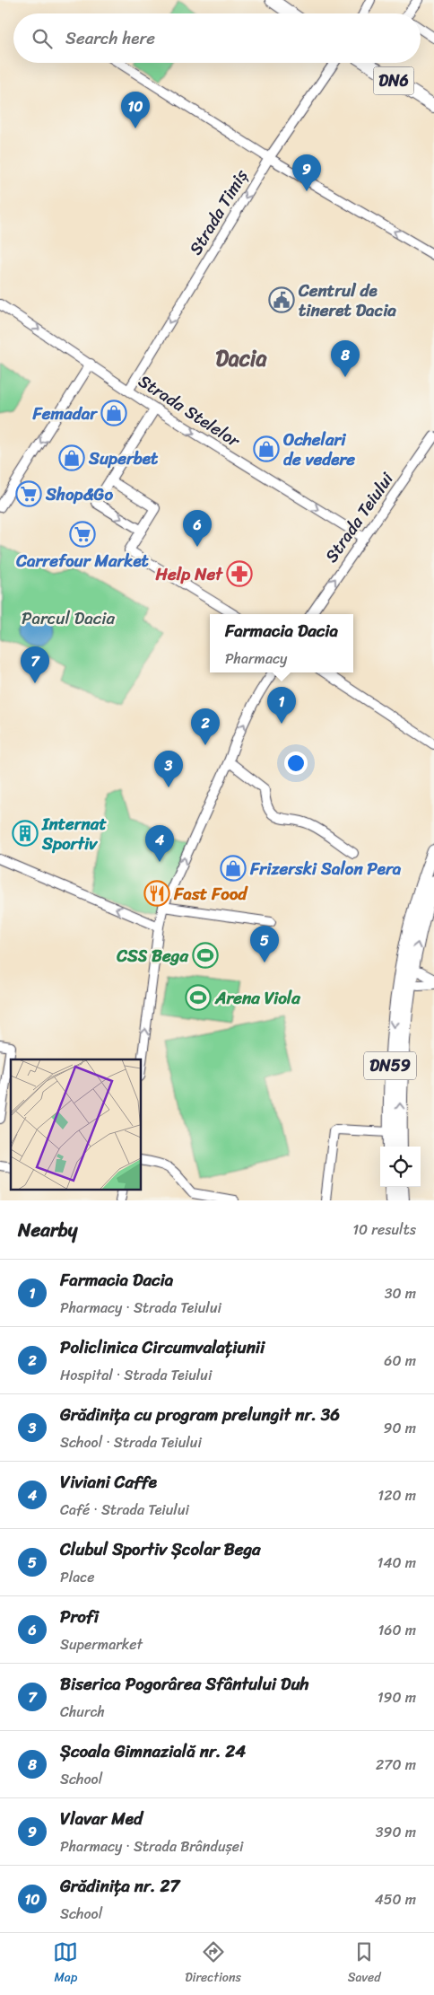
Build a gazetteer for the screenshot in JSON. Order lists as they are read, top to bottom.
{
  "streets": {
    "main road": ["DN6", "DN59"],
    "street": ["Strada Timiș", "Strada Stelelor", "Strada Teiului"]
  },
  "crossings": [
    ["Strada Timiș", "Strada Stelelor"],
    ["Strada Stelelor", "Strada Teiului"]
  ],
  "one_way": ["Strada Timiș", "Strada Stelelor", "Strada Teiului"],
  "districts": ["Dacia"],
  "parks": ["Parcul Dacia"],
  "places": {
    "public building": ["Centrul de tineret Dacia"],
    "shop": [
      "Femadar",
      "Ochelari de vedere",
      "Superbet",
      "Frizerski Salon Pera"
    ],
    "supermarket": ["Shop&Go", "Carrefour Market"],
    "pharmacy": ["Help Net"],
    "building": ["Internat Sportiv"],
    "restaurant": ["Fast Food"],
    "sports": ["CSS Bega", "Arena Viola"]
  },
  "page": {
    "search": "Search here",
    "pins": [
      "10",
      "9",
      "8",
      "6",
      "7",
      "1",
      "2",
      "3",
      "4",
      "5"
    ],
    "popup": ["Farmacia Dacia", "Pharmacy"],
    "heading": ["Nearby", "10 results"],
    "list": [
      {
        "mark": "1",
        "name": "Farmacia Dacia",
        "note": "Pharmacy · Strada Teiului",
        "value": "30 m"
      },
      {
        "mark": "2",
        "name": "Policlinica Circumvalațiunii",
        "note": "Hospital · Strada Teiului",
        "value": "60 m"
      },
      {
        "mark": "3",
        "name": "Grădinița cu program prelungit nr. 36",
        "note": "School · Strada Teiului",
        "value": "90 m"
      },
      {
        "mark": "4",
        "name": "Viviani Caffe",
        "note": "Café · Strada Teiului",
        "value": "120 m"
      },
      {
        "mark": "5",
        "name": "Clubul Sportiv Școlar Bega",
        "note": "Place",
        "value": "140 m"
      },
      {
        "mark": "6",
        "name": "Profi",
        "note": "Supermarket",
        "value": "160 m"
      },
      {
        "mark": "7",
        "name": "Biserica Pogorârea Sfântului Duh",
        "note": "Church",
        "value": "190 m"
      },
      {
        "mark": "8",
        "name": "Școala Gimnazială nr. 24",
        "note": "School",
        "value": "270 m"
      },
      {
        "mark": "9",
        "name": "Vlavar Med",
        "note": "Pharmacy · Strada Brândușei",
        "value": "390 m"
      },
      {
        "mark": "10",
        "name": "Grădinița nr. 27",
        "note": "School",
        "value": "450 m"
      }
    ],
    "nav": ["Map", "Directions", "Saved"]
  }
}
